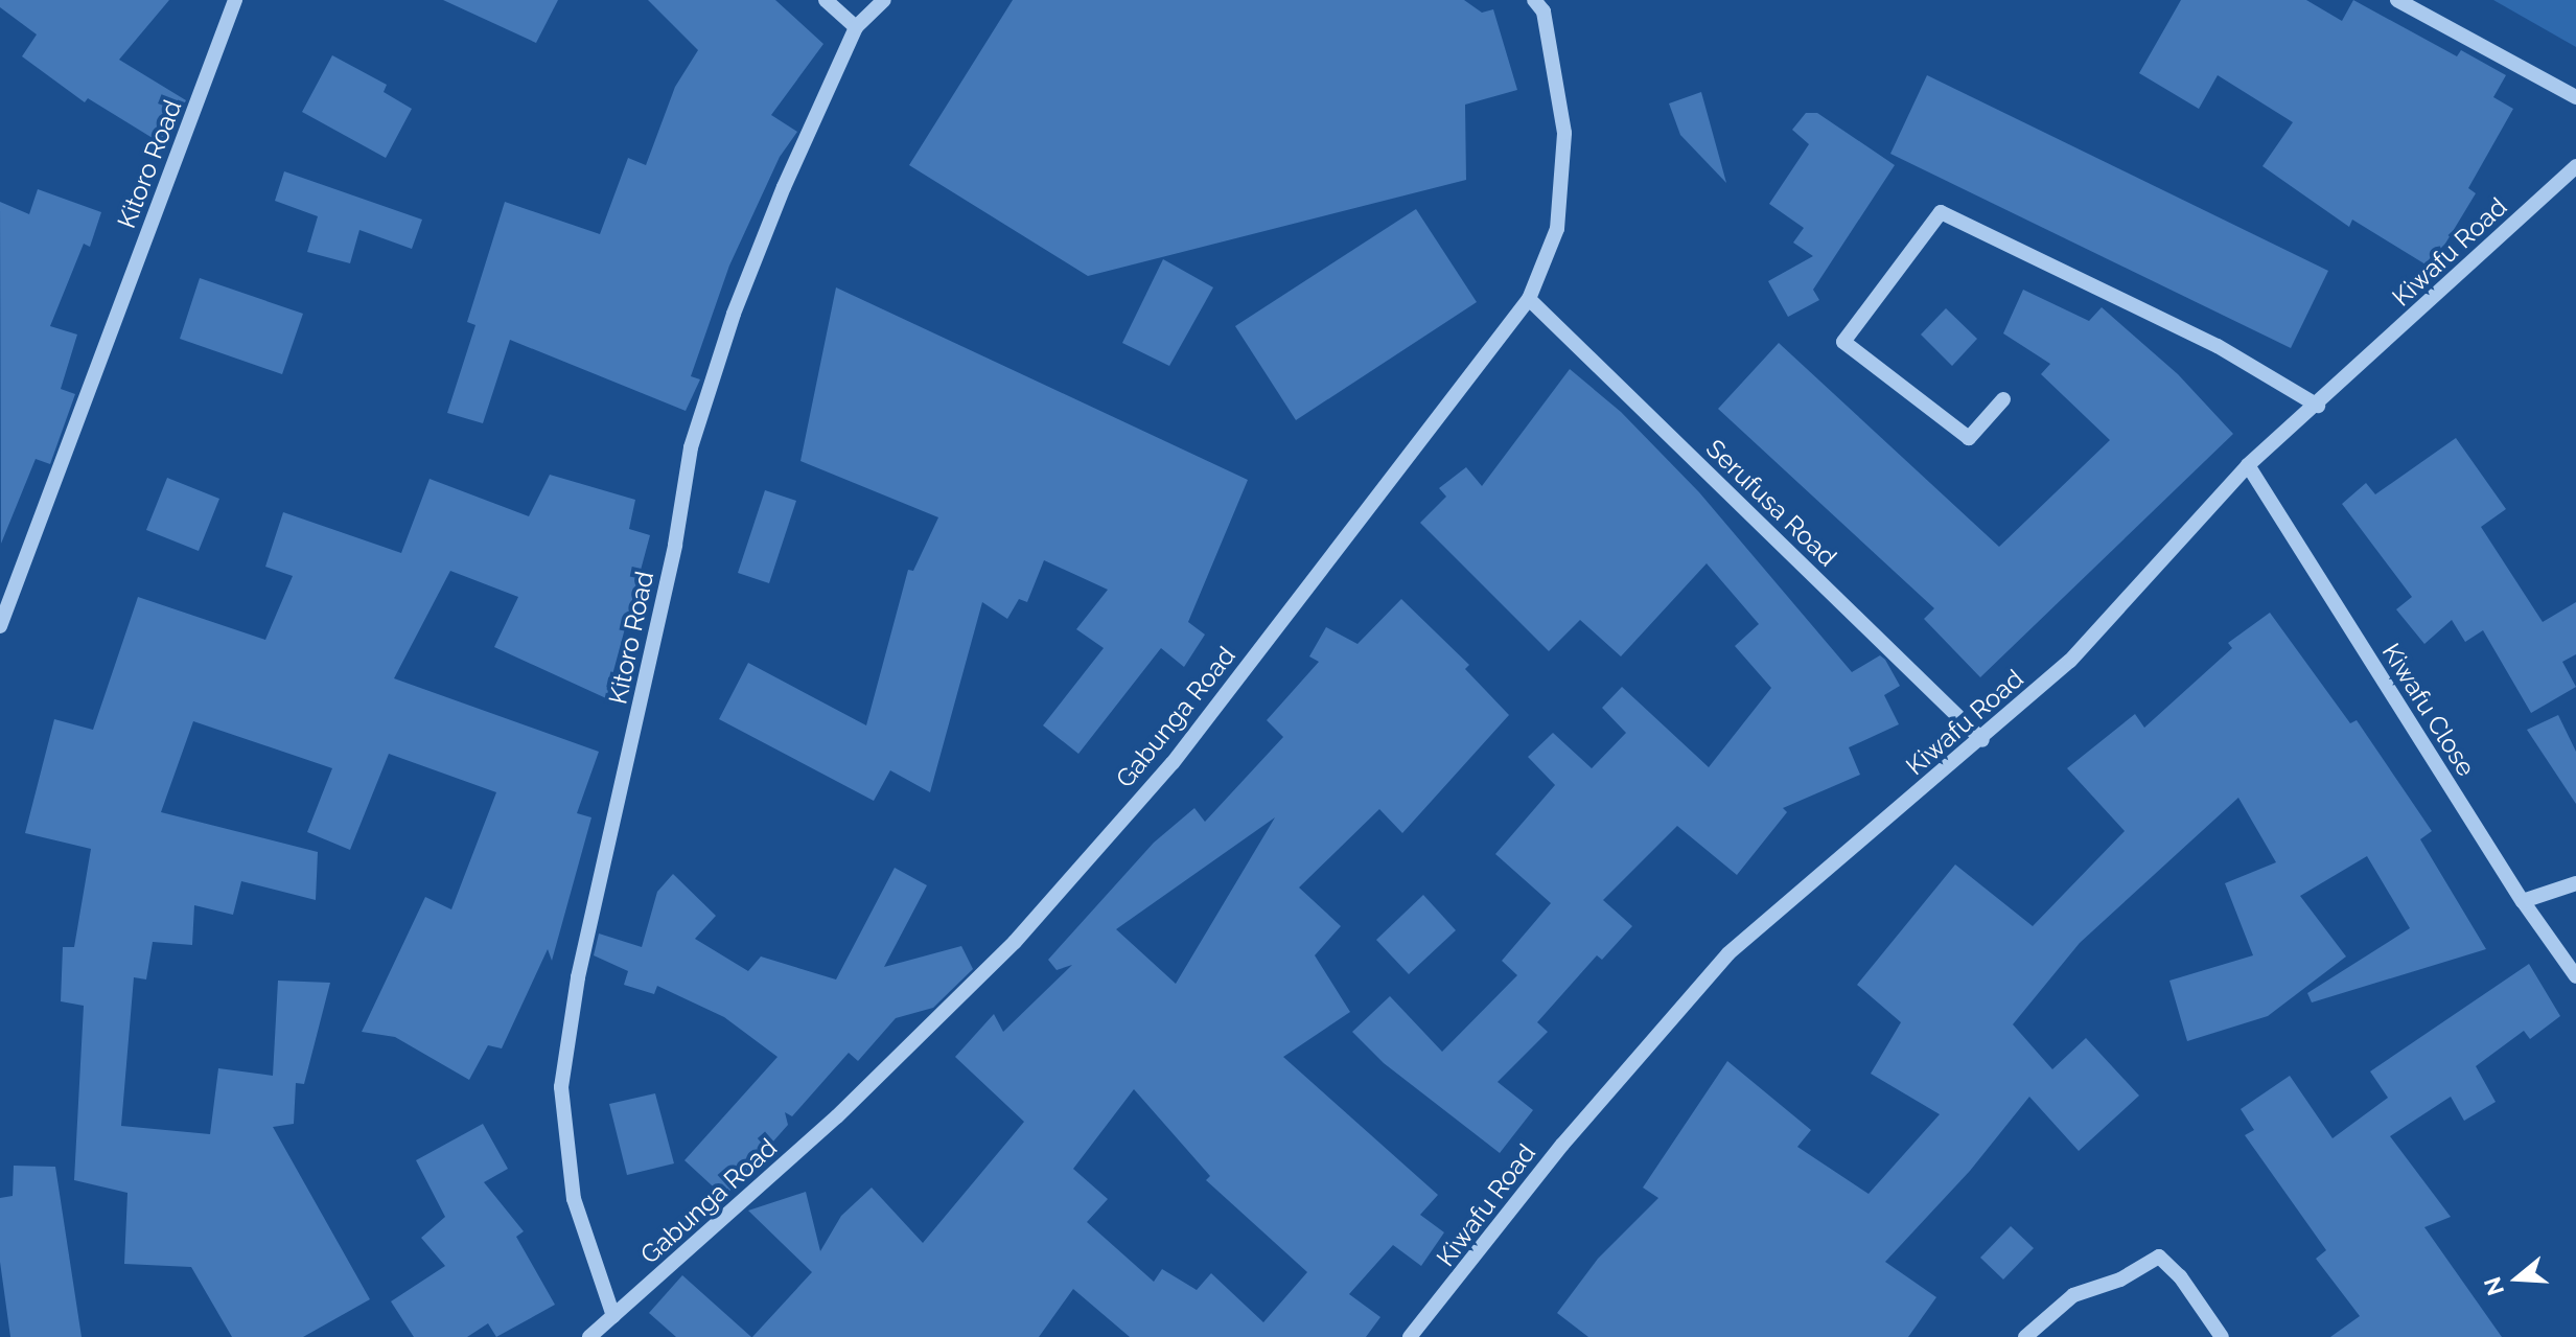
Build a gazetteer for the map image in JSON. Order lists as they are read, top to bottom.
{
  "streets": {
    "street": [
      "Kitoro Road",
      "Kiwafu Road",
      "Serufusa Road",
      "Kiwafu Close",
      "Gabunga Road"
    ]
  },
  "crossings": [
    ["Kitoro Road", "Gabunga Road"],
    ["Kiwafu Road", "Serufusa Road"],
    ["Kiwafu Road", "Kiwafu Close"],
    ["Serufusa Road", "Gabunga Road"]
  ],
  "north": "left"
}
